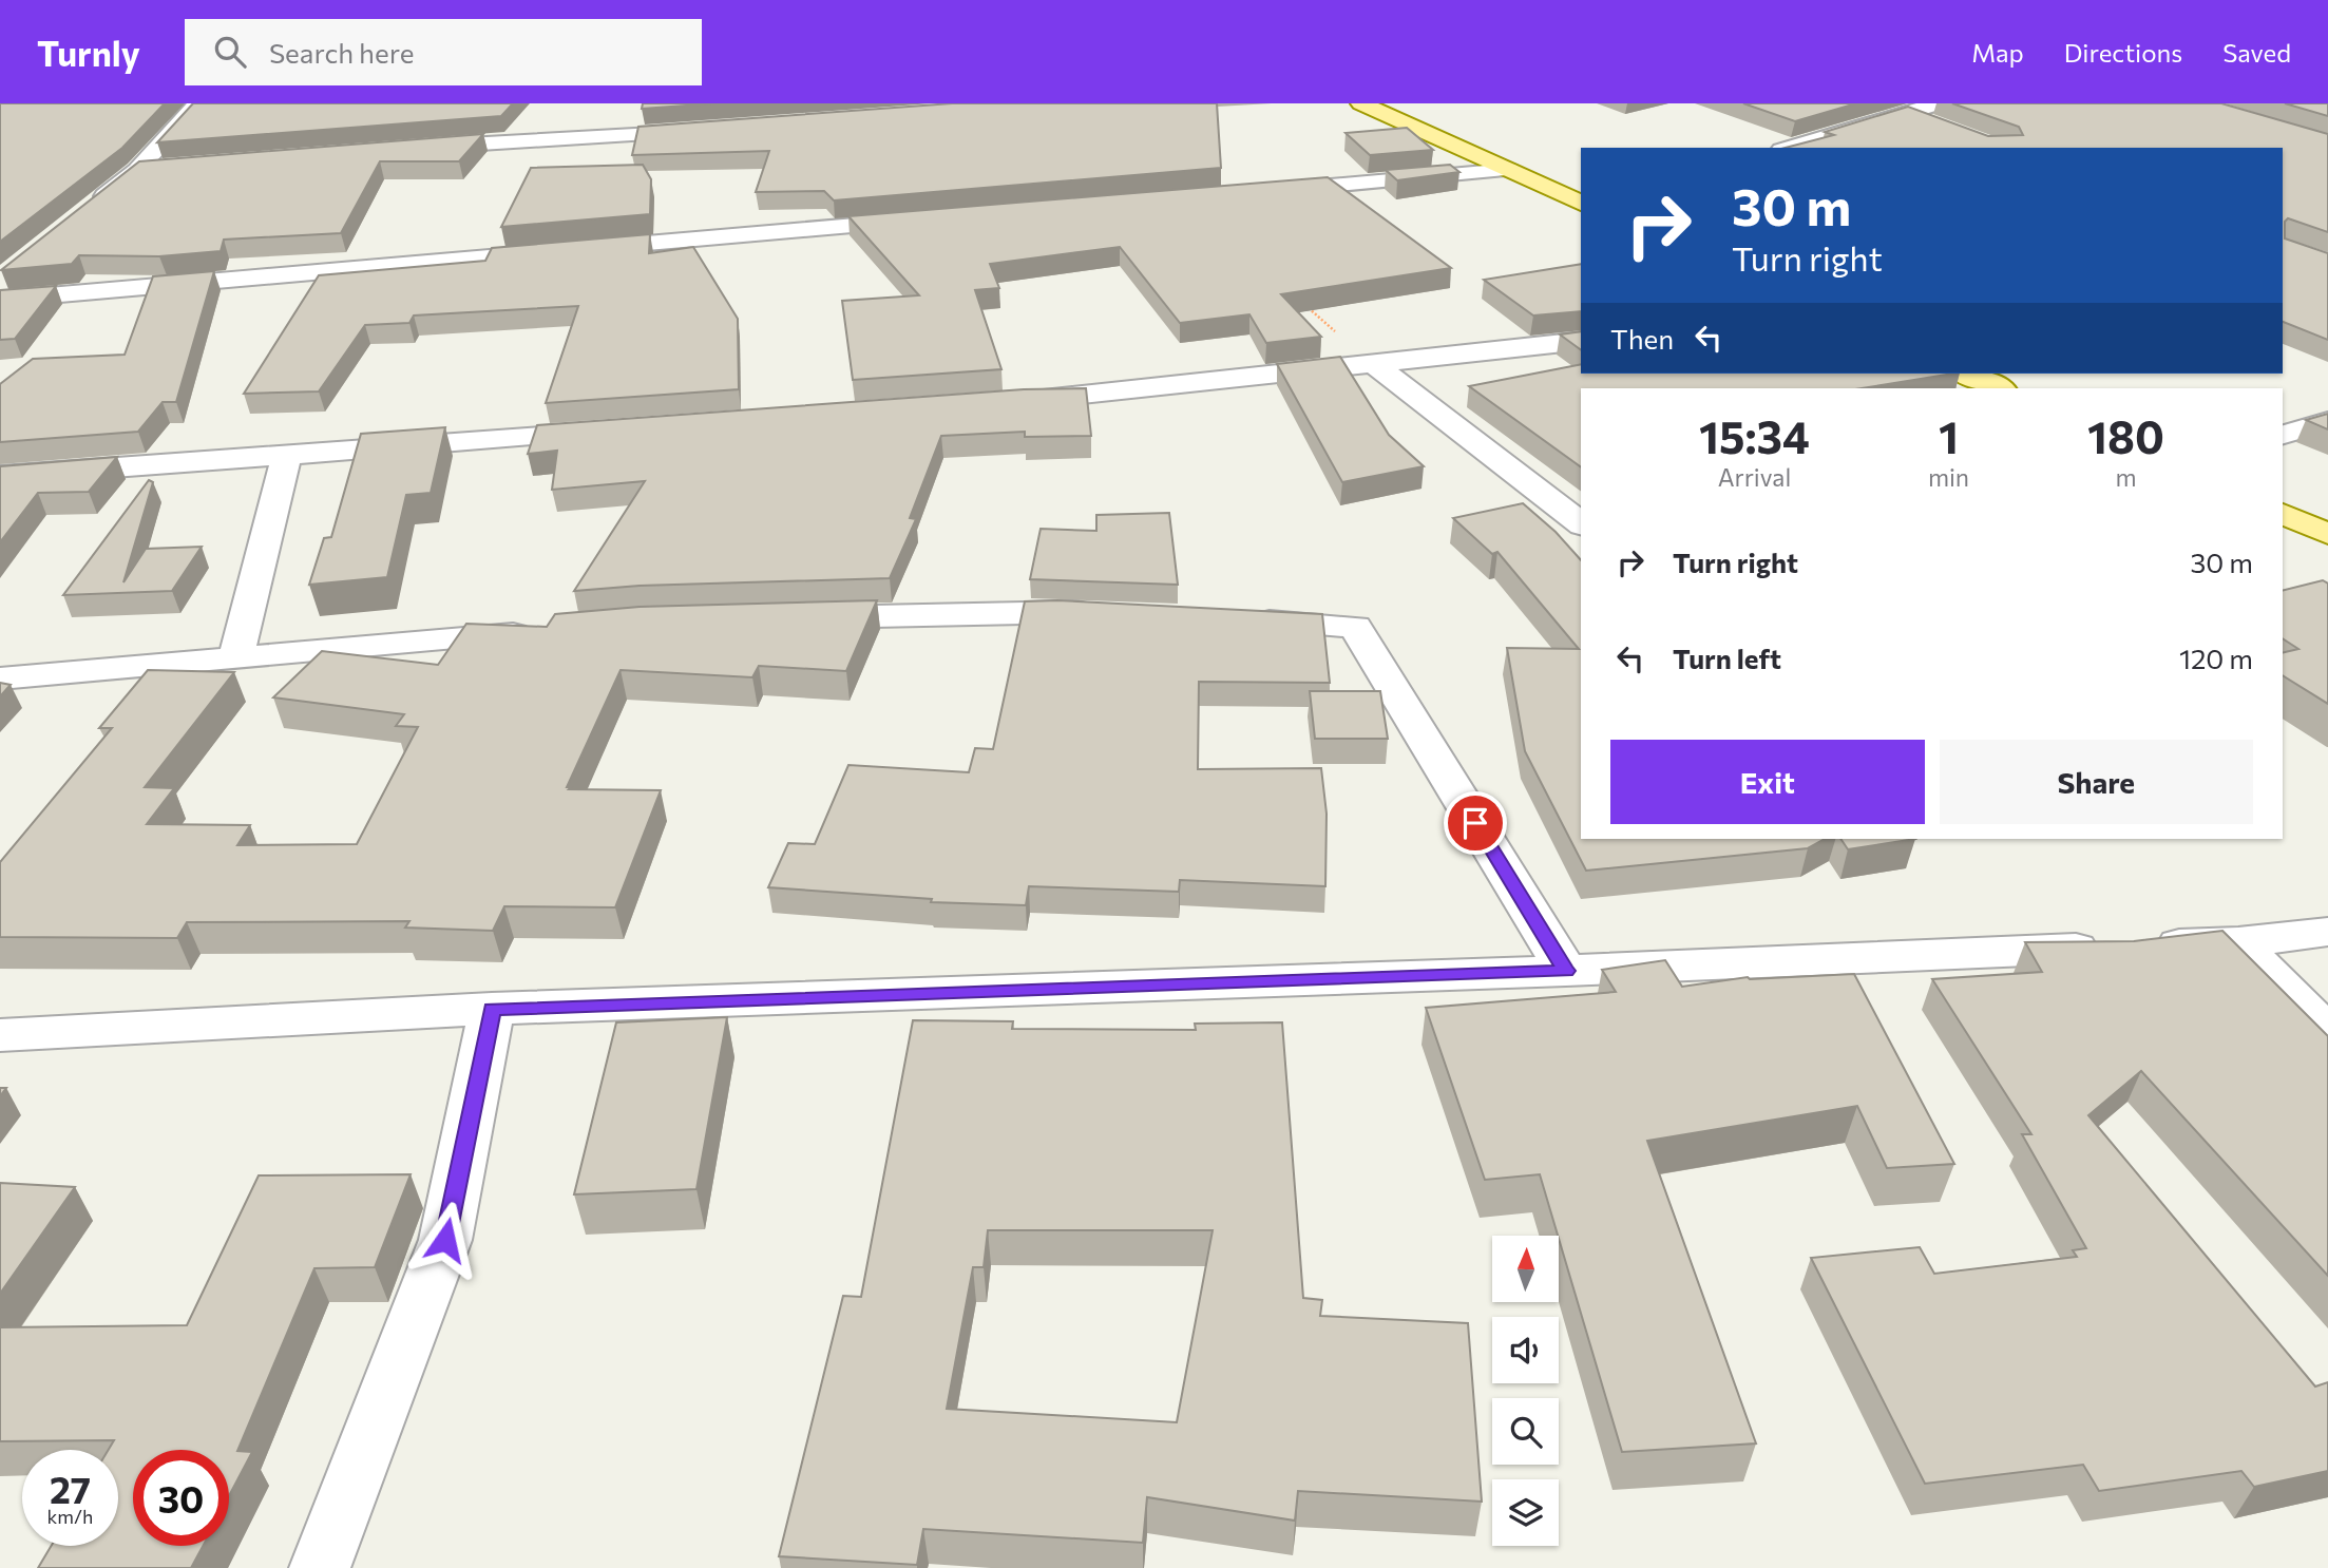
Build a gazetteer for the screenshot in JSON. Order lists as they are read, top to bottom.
{
  "north": "top",
  "page": {
    "header": "Turnly",
    "search": "Search here",
    "nav": ["Map", "Directions", "Saved"],
    "turn": ["30 m", "Turn right"],
    "then": "Then",
    "eta": [
      "15:34",
      "Arrival",
      "1",
      "min",
      "180",
      "m"
    ],
    "list": [
      {
        "name": "Turn right",
        "value": "30 m"
      },
      {
        "name": "Turn left",
        "value": "120 m"
      }
    ],
    "buttons": ["Exit", "Share"],
    "speed": "27 km/h",
    "limit": "30"
  }
}
